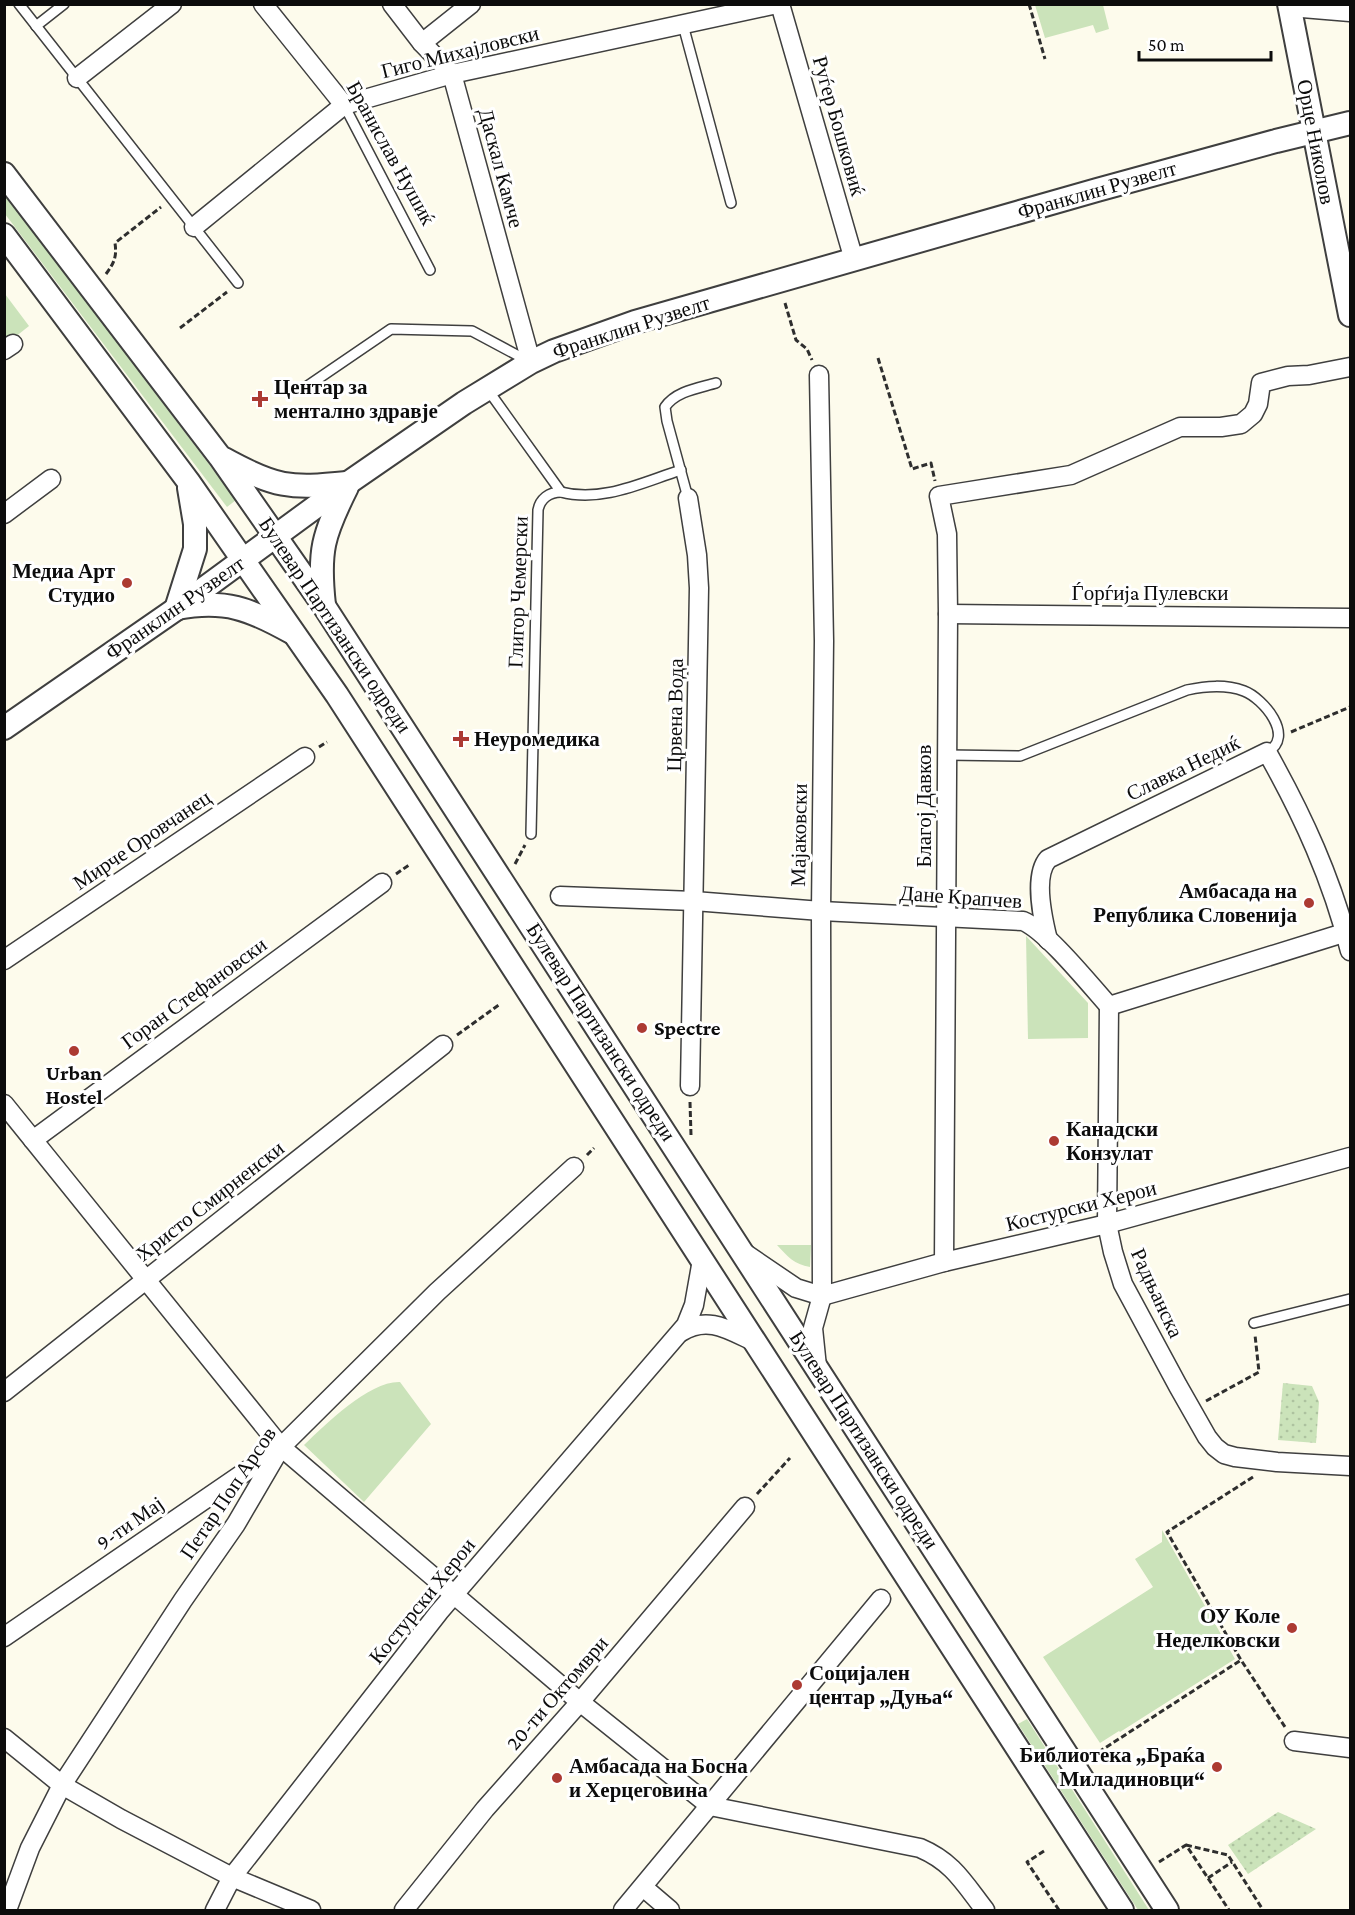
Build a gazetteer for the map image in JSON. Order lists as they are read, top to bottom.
{
  "streets": {
    "street": [
      "Гиго Михајловски",
      "Руѓер Бошковиќ",
      "Орце Николов",
      "Бранислав Нушиќ",
      "Даскал Камче",
      "Франклин Рузвелт",
      "Ѓорѓиja Пулевски",
      "Булевар Партизански одреди",
      "Црвена Вода",
      "Славка Недиќ",
      "Благој Давков",
      "Мајаковски",
      "Мирче Оровчанец",
      "Дане Крапчев",
      "Горан Стефановски",
      "Христо Смирненски",
      "Костурски Херои",
      "Радњанска",
      "Петар Поп Арсов",
      "9-ти Мај",
      "20-ти Октомври"
    ],
    "lane": ["Глигор Чемерски"]
  },
  "crossings": [
    ["Гиго Михајловски", "Руѓер Бошковиќ"],
    ["Гиго Михајловски", "Бранислав Нушиќ"],
    ["Гиго Михајловски", "Даскал Камче"],
    ["Руѓер Бошковиќ", "Франклин Рузвелт"],
    ["Орце Николов", "Франклин Рузвелт"],
    ["Даскал Камче", "Франклин Рузвелт"],
    ["Франклин Рузвелт", "Булевар Партизански одреди"],
    ["Ѓорѓиja Пулевски", "Благој Давков"],
    ["Булевар Партизански одреди", "Костурски Херои"],
    ["Црвена Вода", "Дане Крапчев"],
    ["Славка Недиќ", "Дане Крапчев"],
    ["Благој Давков", "Дане Крапчев"],
    ["Благој Давков", "Костурски Херои"],
    ["Мајаковски", "Дане Крапчев"],
    ["Мајаковски", "Костурски Херои"],
    ["Дане Крапчев", "Радњанска"],
    ["Костурски Херои", "Радњанска"],
    ["Петар Поп Арсов", "9-ти Мај"]
  ],
  "places": {
    "health": ["Центар за ментално здравје", "Неуромедика"],
    "other": [
      "Медиа Арт Студио",
      "Амбасада на Република Словенија",
      "Spectre",
      "Urban Hostel",
      "Канадски Конзулат",
      "ОУ Коле Неделковски",
      "Социјален центар „Дуња“",
      "Библиотека „Браќа Миладиновци“",
      "Амбасада на Босна и Херцеговина"
    ]
  },
  "scale_bar": "50 m"
}
